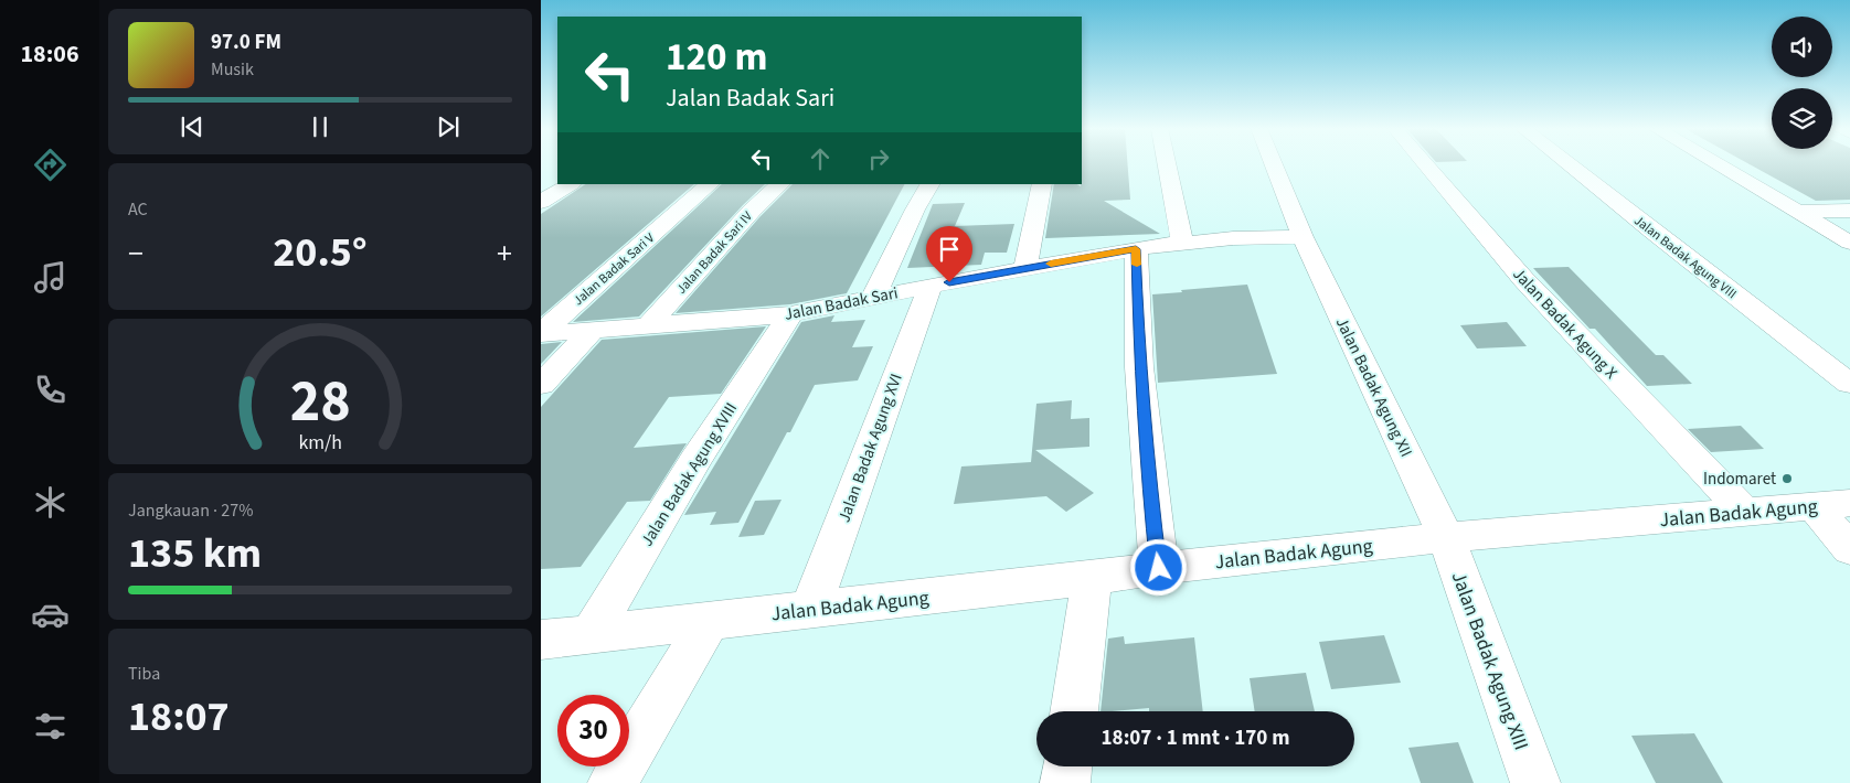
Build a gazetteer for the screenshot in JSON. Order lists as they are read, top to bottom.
{
  "streets": {
    "street": [
      "Jalan Badak Sari IV",
      "Jalan Badak Agung VIII",
      "Jalan Badak Sari V",
      "Jalan Badak Sari",
      "Jalan Badak Agung X",
      "Jalan Badak Agung XII",
      "Jalan Badak Agung XVI",
      "Jalan Badak Agung XVIII",
      "Jalan Badak Agung",
      "Jalan Badak Agung XIII"
    ]
  },
  "crossings": [
    ["Jalan Badak Sari IV", "Jalan Badak Sari"],
    ["Jalan Badak Sari V", "Jalan Badak Sari"],
    ["Jalan Badak Sari", "Jalan Badak Agung XII"],
    ["Jalan Badak Sari", "Jalan Badak Agung XVI"],
    ["Jalan Badak Sari", "Jalan Badak Agung XVIII"],
    ["Jalan Badak Agung X", "Jalan Badak Agung"],
    ["Jalan Badak Agung XII", "Jalan Badak Agung"],
    ["Jalan Badak Agung XII", "Jalan Badak Agung XIII"],
    ["Jalan Badak Agung XVI", "Jalan Badak Agung"],
    ["Jalan Badak Agung XVIII", "Jalan Badak Agung"],
    ["Jalan Badak Agung", "Jalan Badak Agung XIII"]
  ],
  "places": ["Indomaret"],
  "page": {
    "tabs": "18:06",
    "turn": ["120 m", "Jalan Badak Sari"],
    "song": ["97.0 FM", "Musik"],
    "tile": [
      "AC",
      ["Jangkauan · 27%", "135 km"],
      ["Tiba", "18:07"]
    ],
    "heat": ["−", "20.5°", "+"],
    "limit": "30",
    "trip": "18:07 · 1 mnt · 170 m",
    "gauge": ["28", "km/h"]
  }
}
